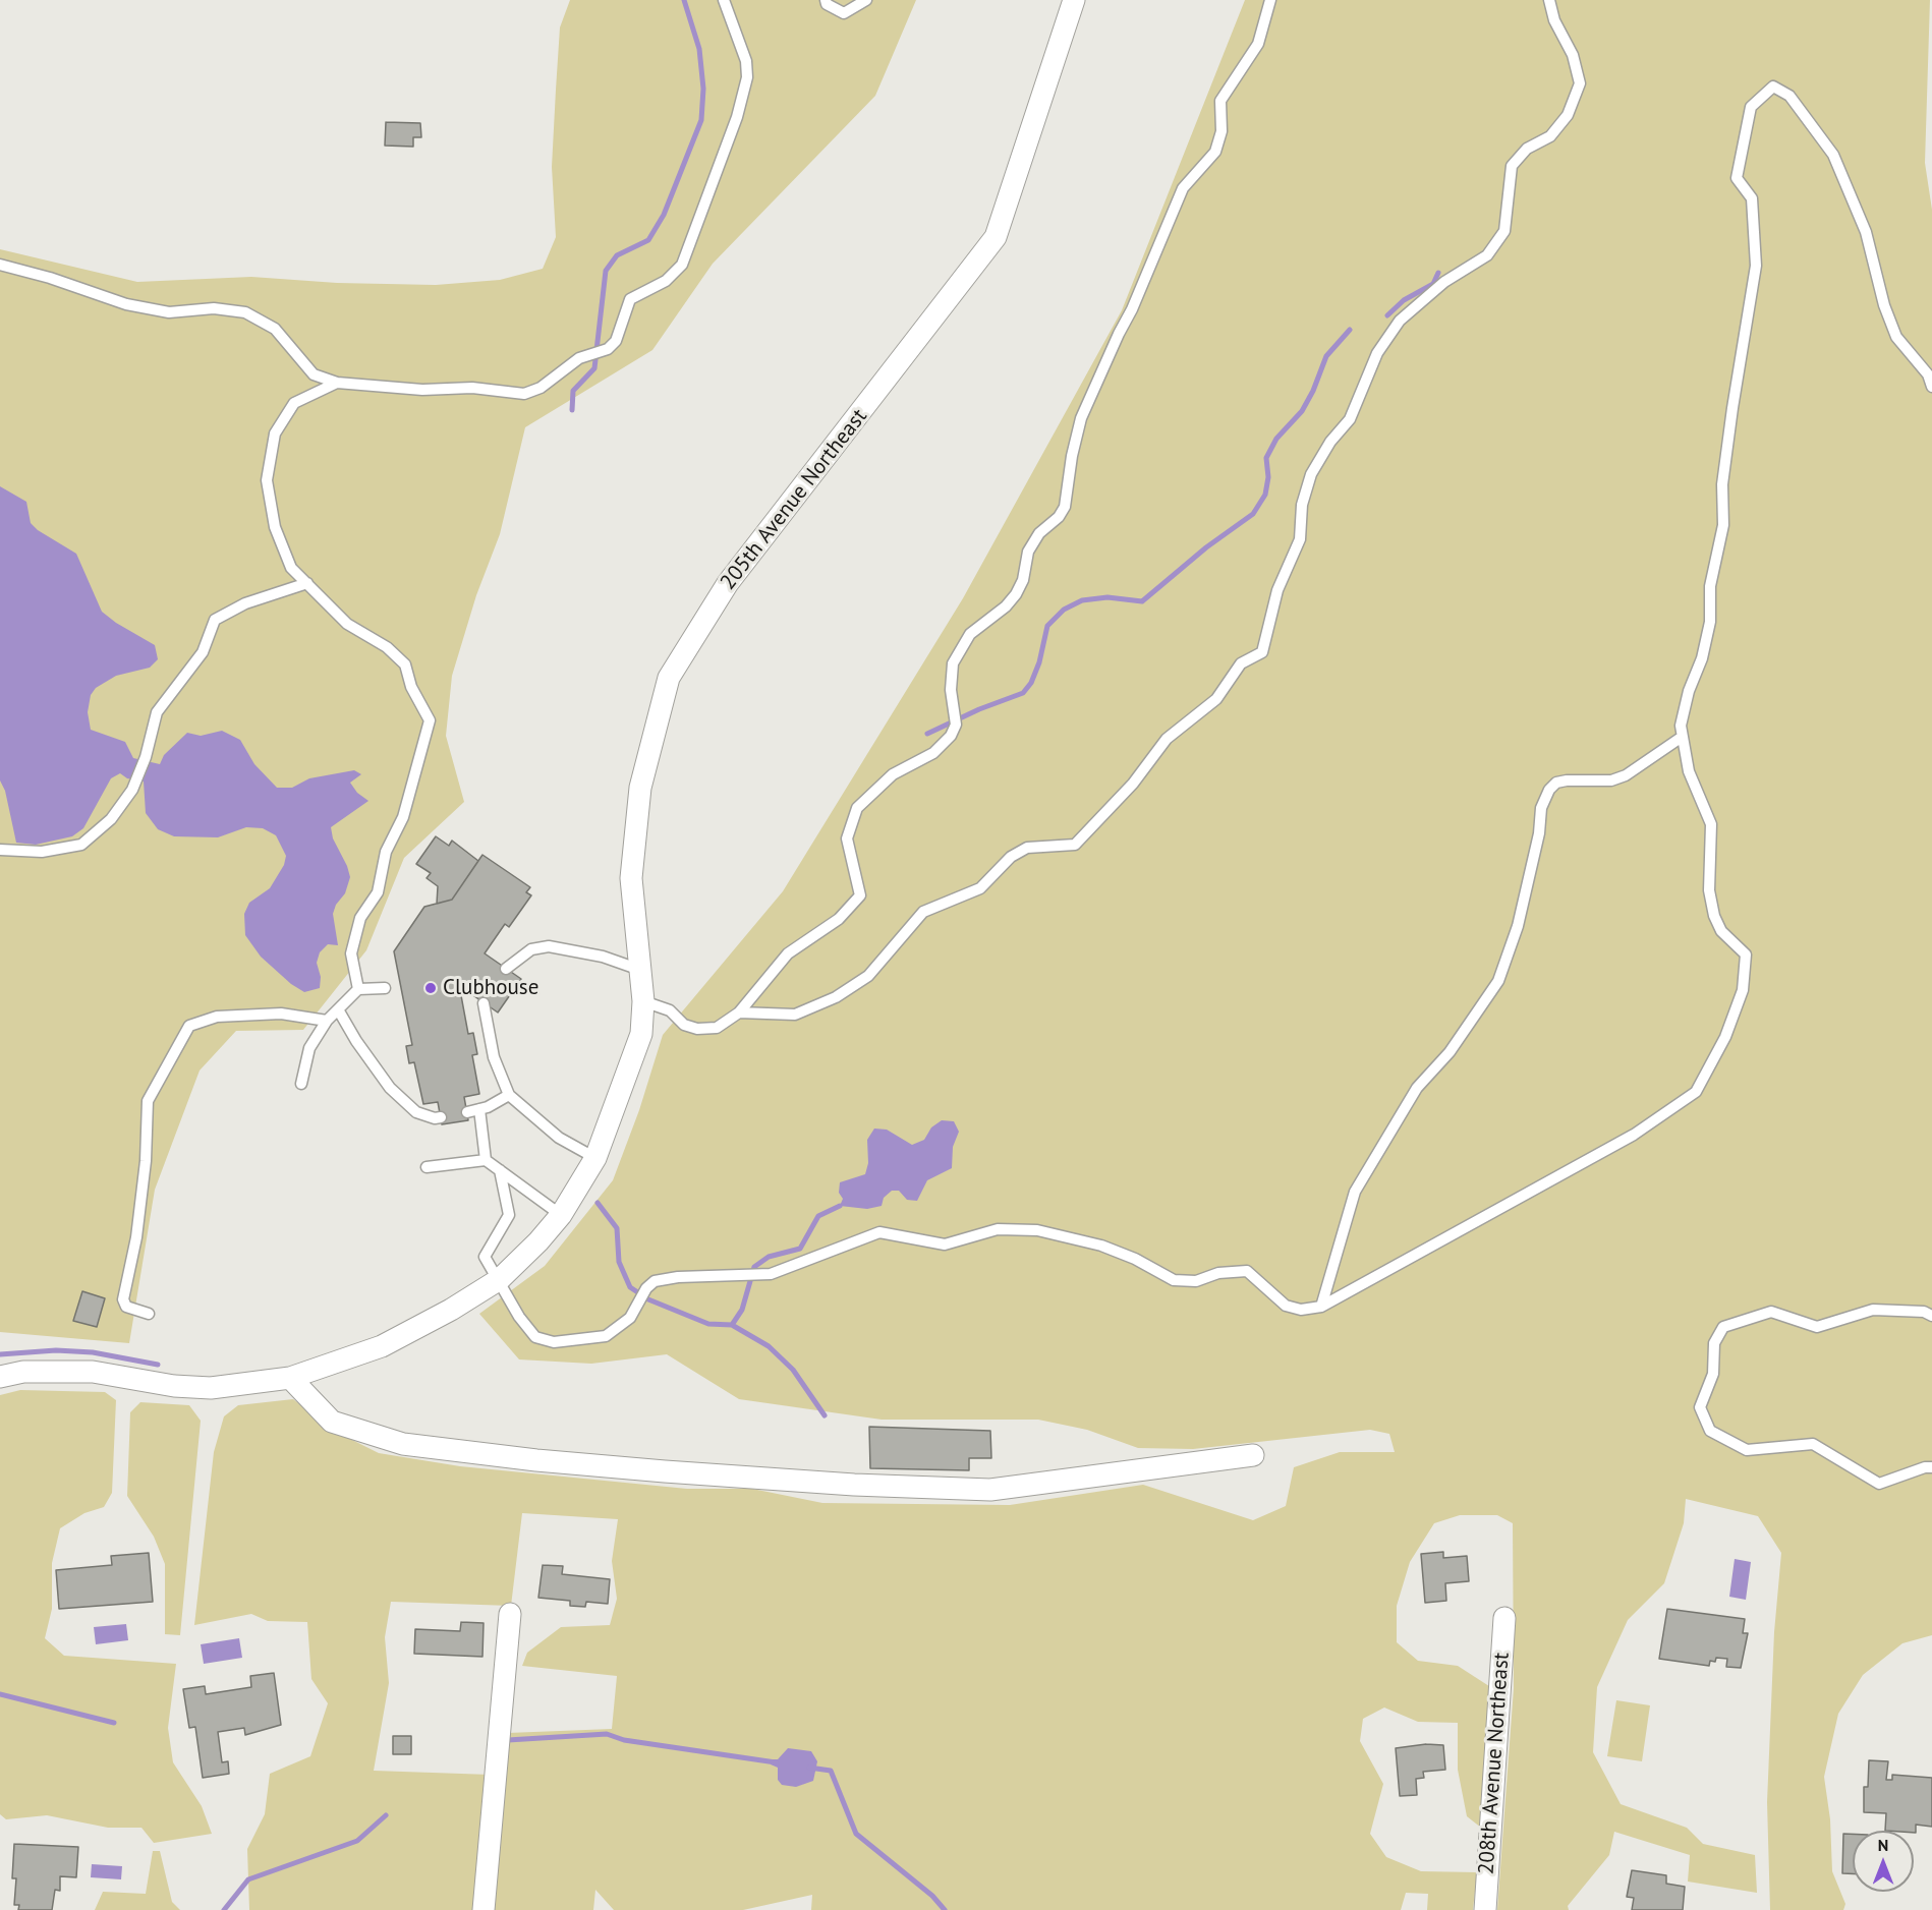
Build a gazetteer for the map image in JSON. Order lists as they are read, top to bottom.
{
  "streets": {
    "street": ["205th Avenue Northeast", "208th Avenue Northeast"]
  },
  "places": ["Clubhouse"],
  "north": "top"
}
